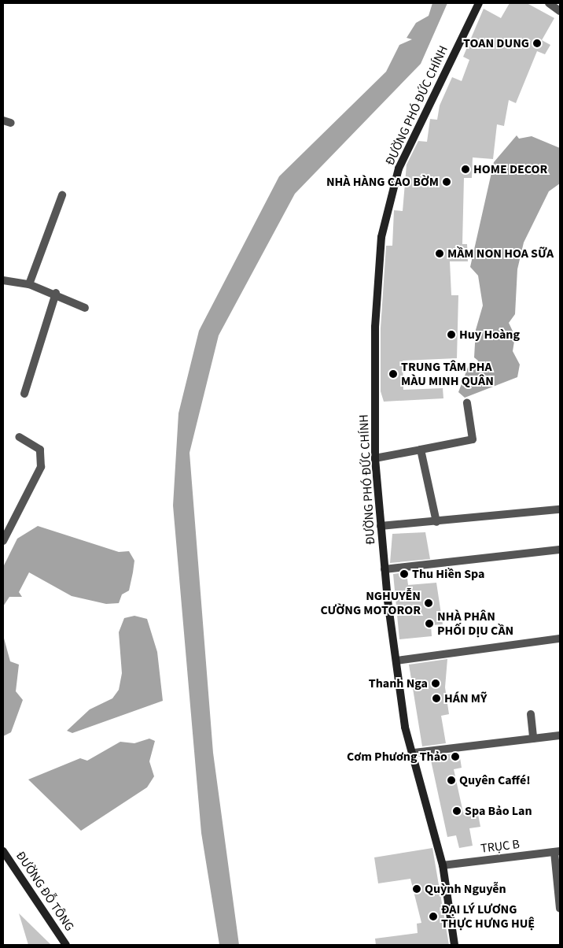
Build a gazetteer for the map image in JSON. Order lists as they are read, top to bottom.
{
  "streets": {
    "main road": ["ĐƯỜNG PHÓ ĐỨC CHÍNH", "ĐƯỜNG ĐỖ TÔNG"],
    "street": ["TRỤC B"]
  },
  "crossings": [
    ["ĐƯỜNG PHÓ ĐỨC CHÍNH", "TRỤC B"]
  ],
  "places": [
    "TOAN DUNG",
    "HOME DECOR",
    "NHÀ HÀNG CAO BỜM",
    "MẦM NON HOA SỮA",
    "Huy Hoàng",
    "TRUNG TÂM PHA MÀU MINH QUÂN",
    "Thu Hiền Spa",
    "NGHUYỄN CƯỜNG MOTOROR",
    "NHÀ PHÂN PHỐI DỊU CẦN",
    "Thanh Nga",
    "HÁN MỸ",
    "Cơm Phương Thảo",
    "Quyên Caffé!",
    "Spa Bảo Lan",
    "Quỳnh Nguyễn",
    "ĐẠI LÝ LƯƠNG THỰC HƯNG HUỆ"
  ]
}
